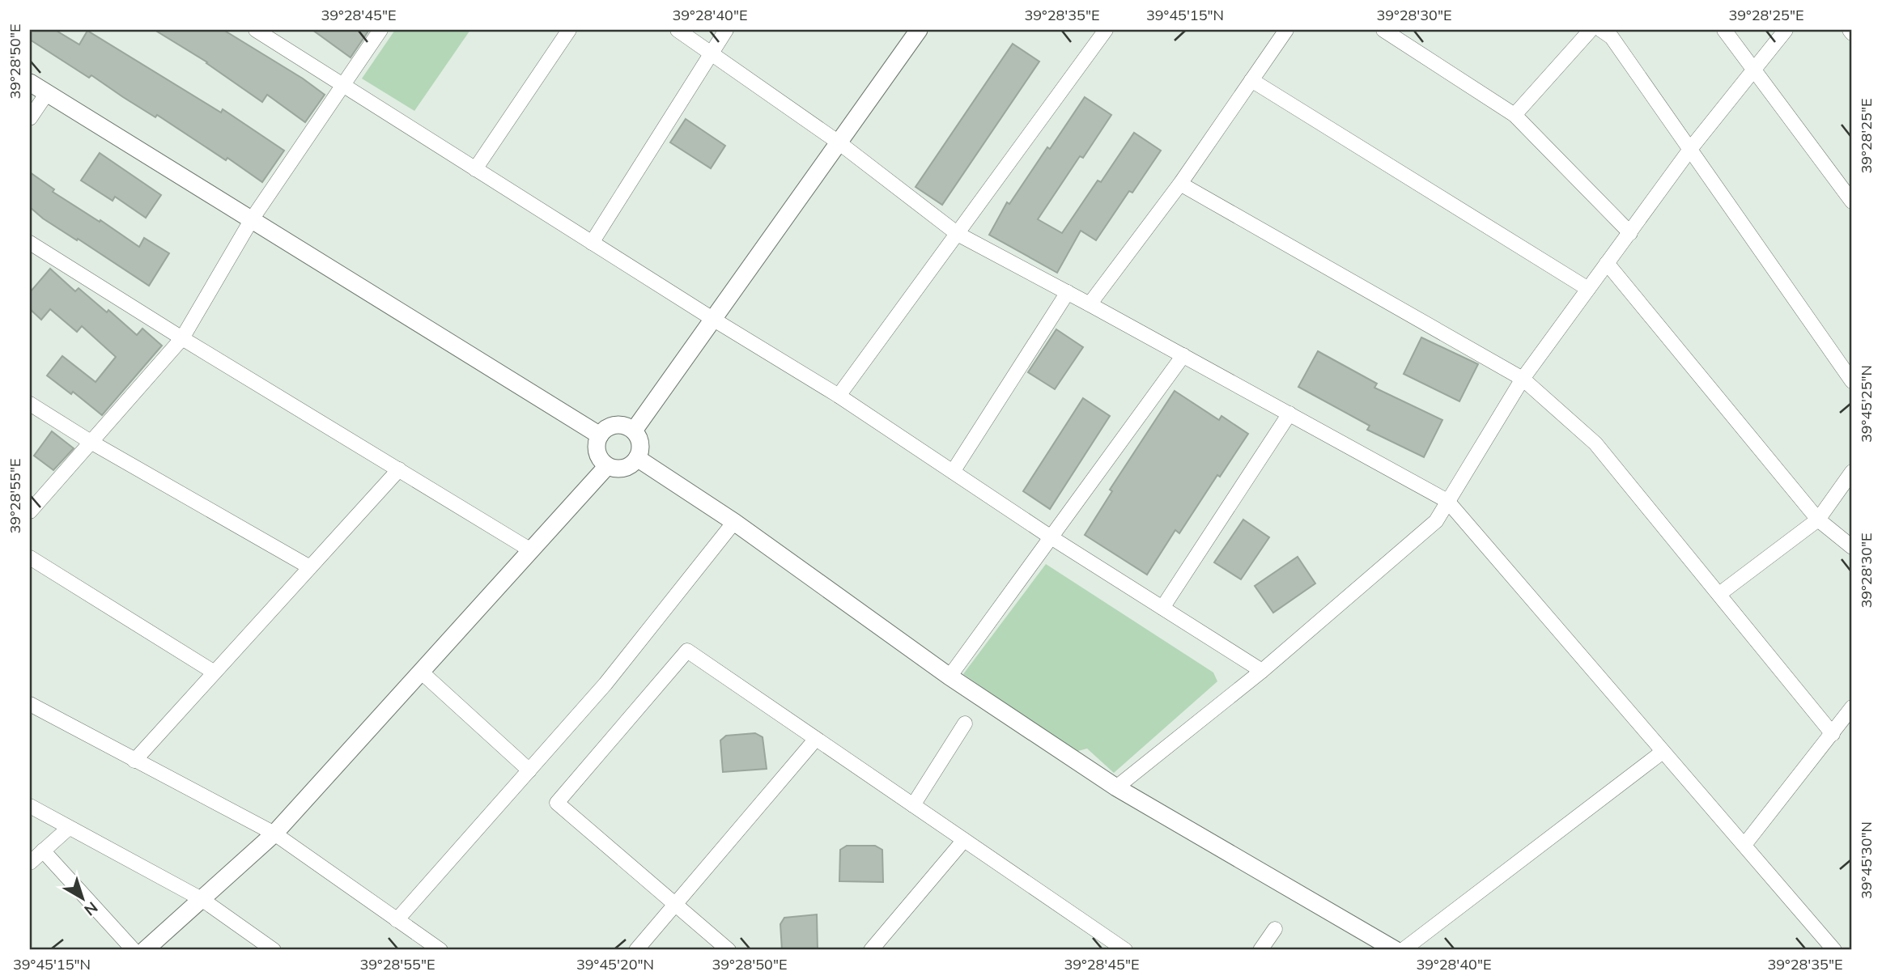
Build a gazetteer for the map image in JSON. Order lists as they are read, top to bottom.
{
  "north": "bottom right",
  "coordinates": [
    "39°28'45\"E",
    "39°28'40\"E",
    "39°28'35\"E",
    "39°45'15\"N",
    "39°28'30\"E",
    "39°28'25\"E",
    "39°28'50\"E",
    "39°45'25\"N",
    "39°28'55\"E",
    "39°45'30\"N",
    "39°45'20\"N"
  ]
}
